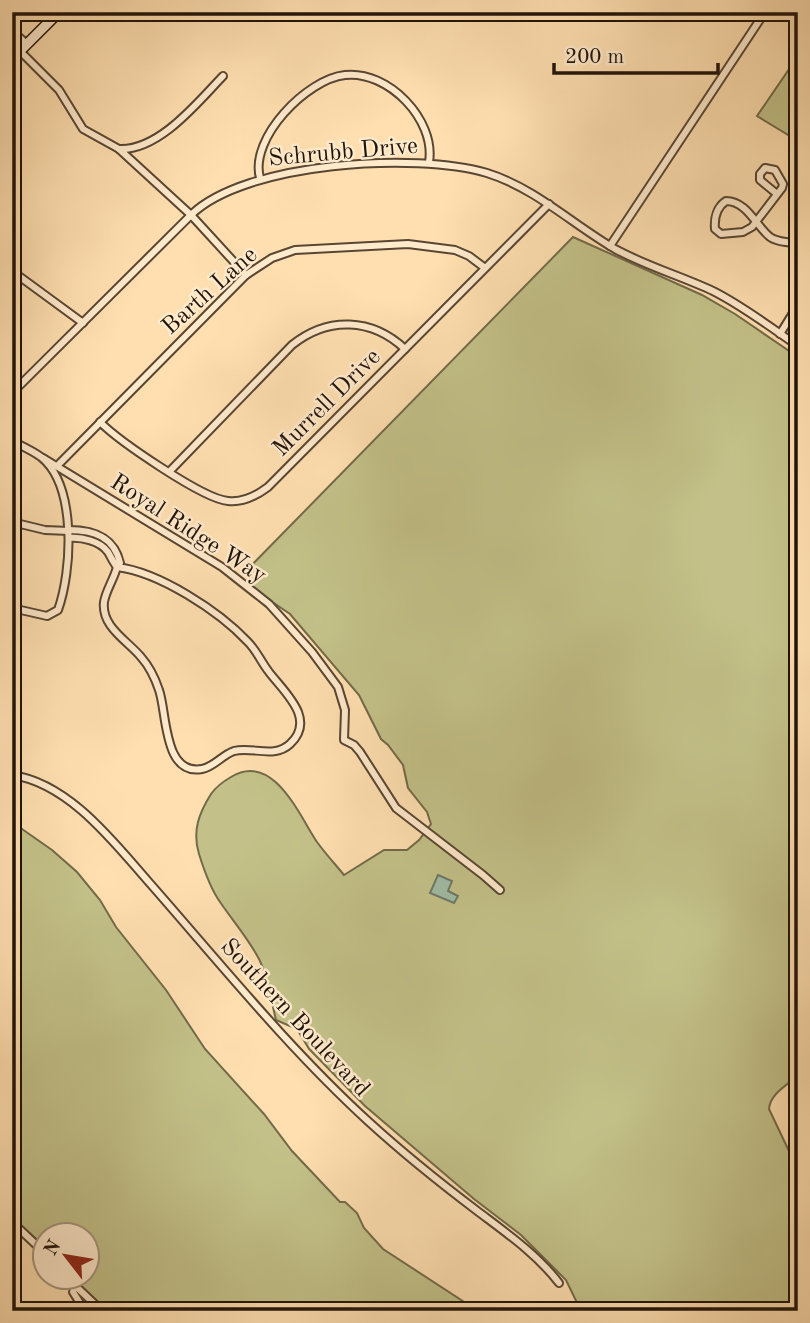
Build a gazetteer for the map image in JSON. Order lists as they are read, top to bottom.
{
  "streets": {
    "street": [
      "Schrubb Drive",
      "Barth Lane",
      "Murrell Drive",
      "Royal Ridge Way",
      "Southern Boulevard"
    ]
  },
  "crossings": [
    ["Schrubb Drive", "Murrell Drive"],
    ["Barth Lane", "Murrell Drive"],
    ["Barth Lane", "Royal Ridge Way"]
  ],
  "scale_bar": "200 m",
  "north": "top left"
}
